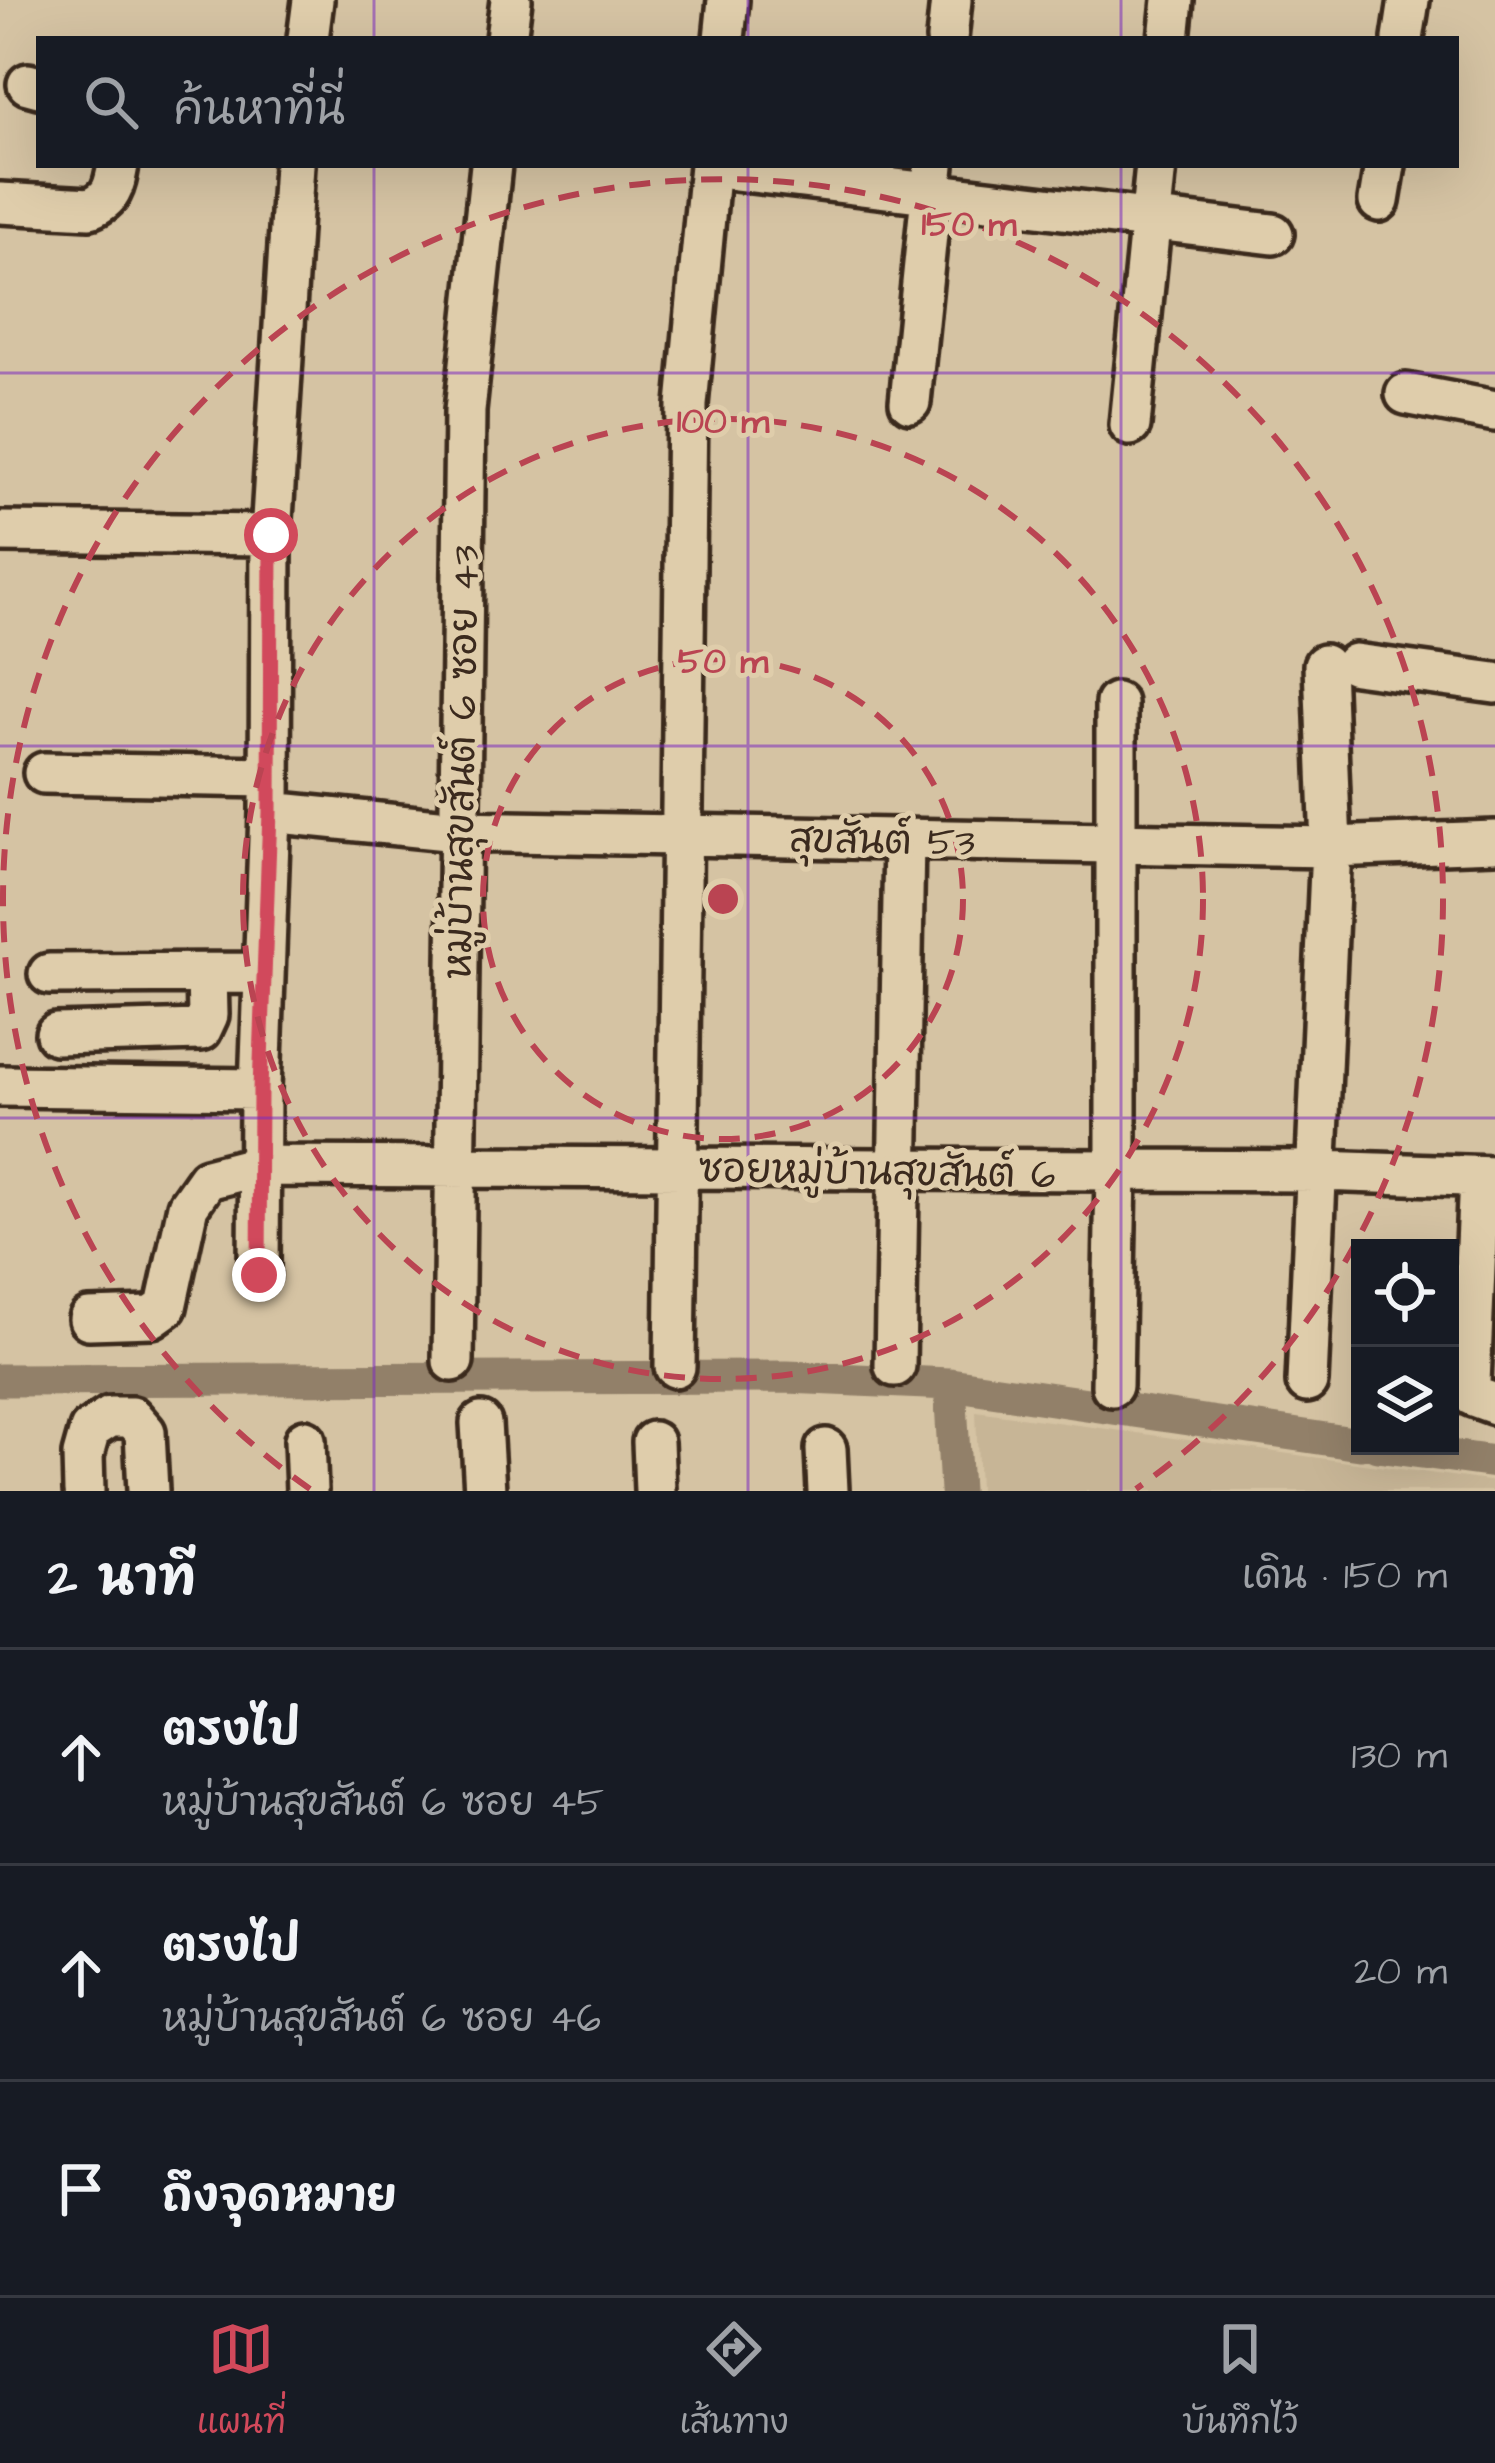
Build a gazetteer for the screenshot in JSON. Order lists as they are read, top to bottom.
{
  "streets": {
    "street": ["หมู่บ้านสุขสันต์ 6 ซอย 43", "สุขสันต์ 53", "ซอยหมู่บ้านสุขสันต์ 6"]
  },
  "crossings": [
    ["หมู่บ้านสุขสันต์ 6 ซอย 43", "สุขสันต์ 53"],
    ["หมู่บ้านสุขสันต์ 6 ซอย 43", "ซอยหมู่บ้านสุขสันต์ 6"]
  ],
  "page": {
    "search": "ค้นหาที่นี่",
    "heading": ["2 นาที", "เดิน · 150 m"],
    "list": [
      ["ตรงไป", "หมู่บ้านสุขสันต์ 6 ซอย 45", "130 m"],
      ["ตรงไป", "หมู่บ้านสุขสันต์ 6 ซอย 46", "20 m"],
      "ถึงจุดหมาย"
    ],
    "nav": ["แผนที่", "เส้นทาง", "บันทึกไว้"]
  },
  "rings": ["150 m", "100 m", "50 m"]
}
